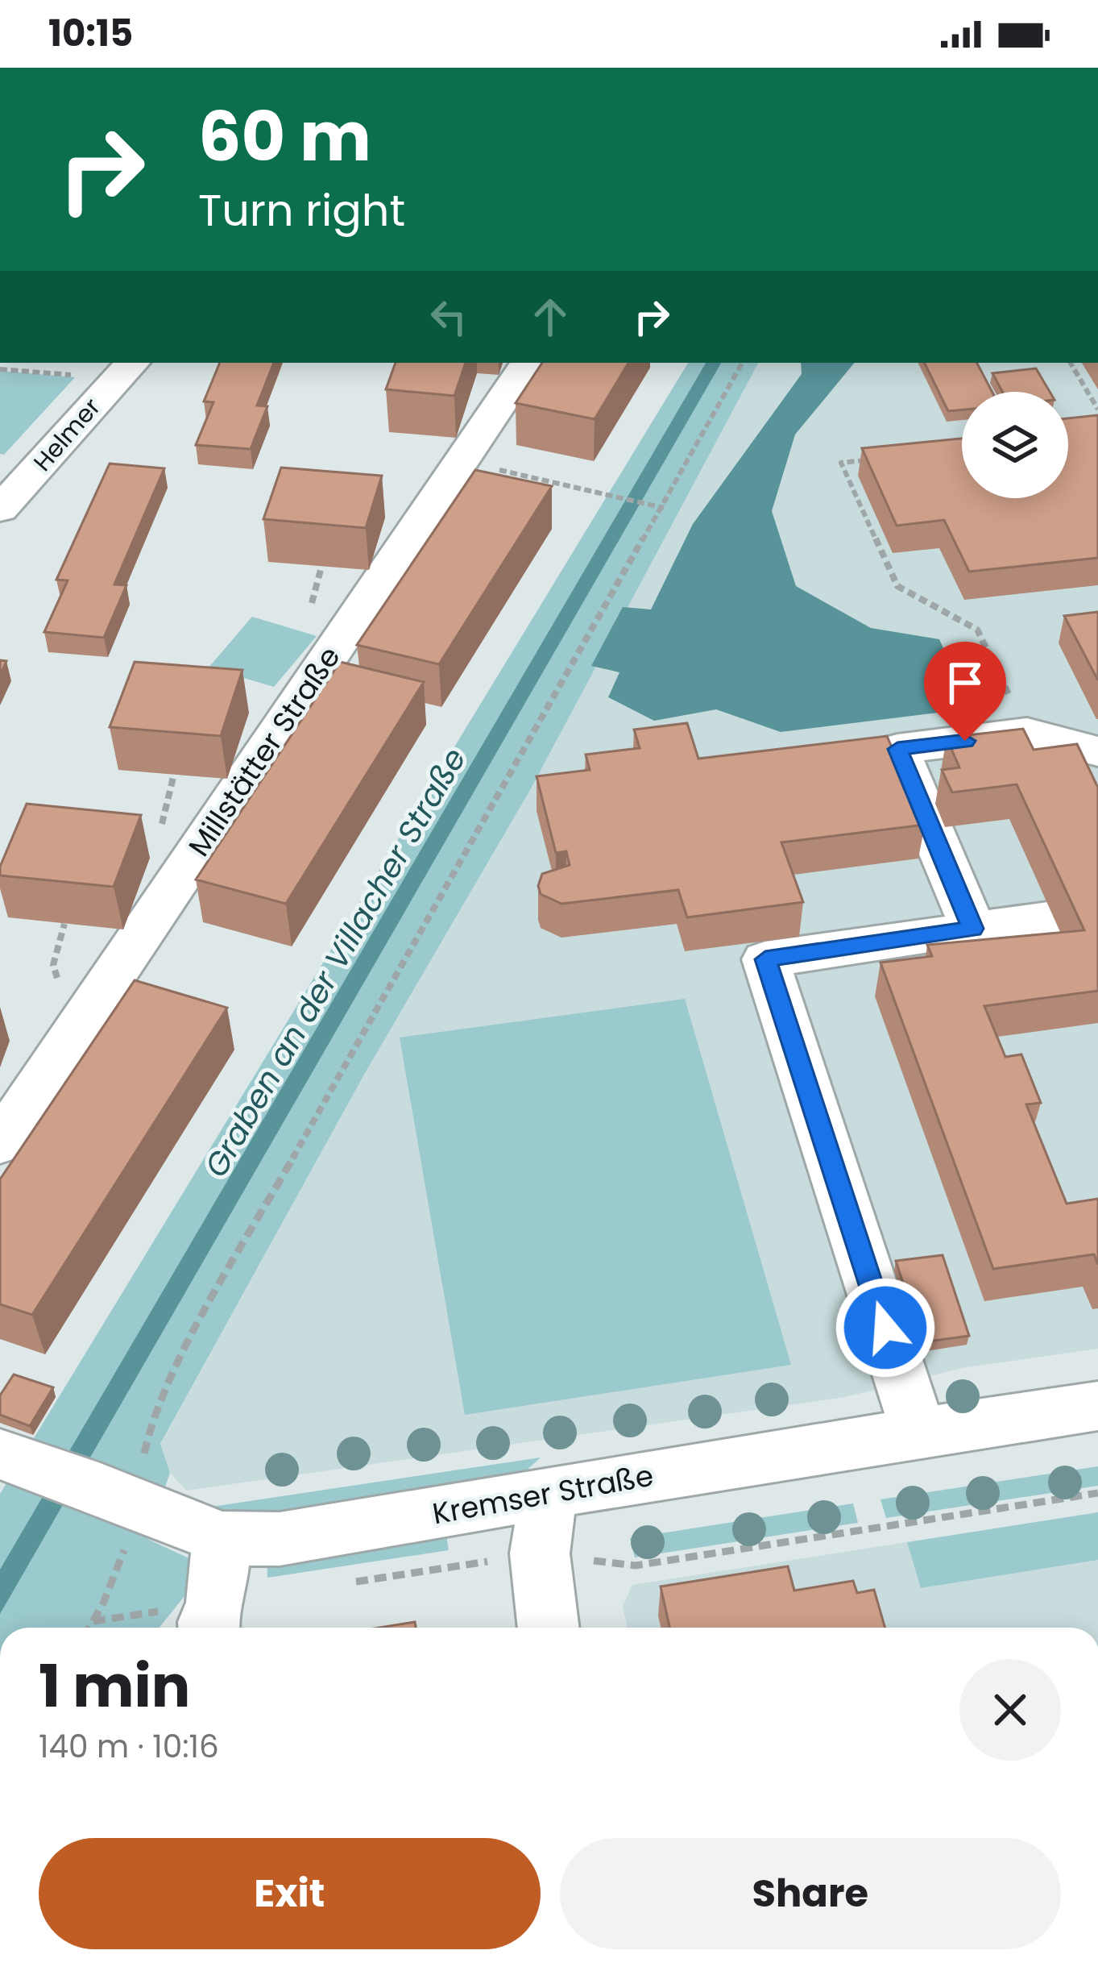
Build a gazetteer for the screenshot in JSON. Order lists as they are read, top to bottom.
{
  "streets": {
    "street": ["Helmer", "Millstätter Straße", "Kremser Straße"]
  },
  "water": ["Graben an der Villacher Straße"],
  "page": {
    "status": "10:15",
    "turn": ["60 m", "Turn right"],
    "heading": ["1 min", "140 m · 10:16"],
    "buttons": ["Exit", "Share"]
  }
}
